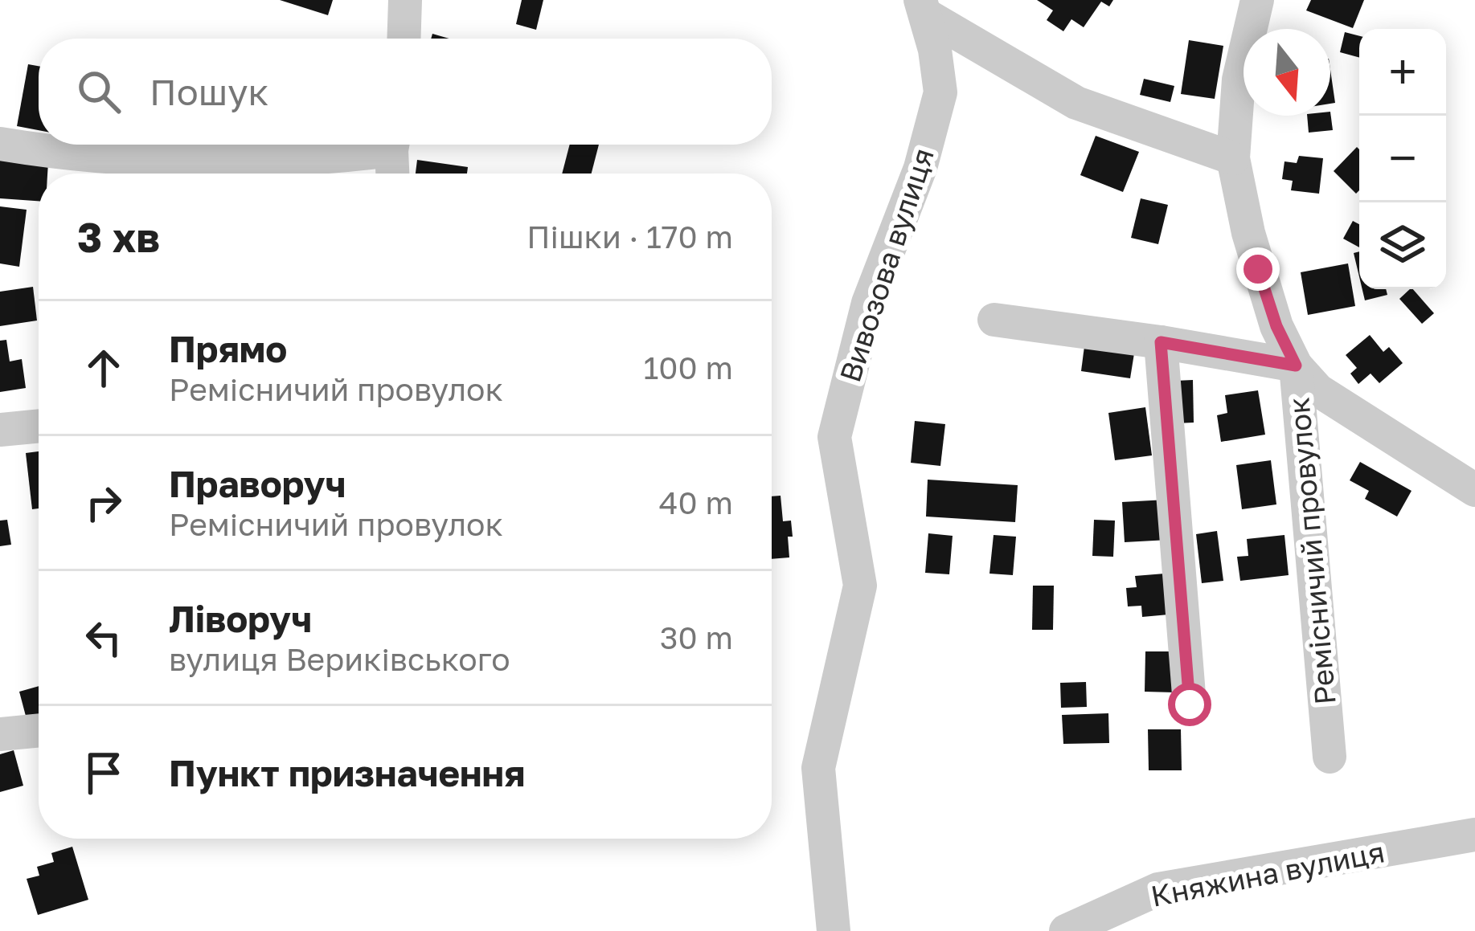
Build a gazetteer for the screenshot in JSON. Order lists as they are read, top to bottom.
{
  "streets": {
    "street": ["Вивозова вулиця", "Ремісничий провулок", "Княжина вулиця"]
  },
  "north": "bottom",
  "page": {
    "map_buttons": ["+", "−"],
    "search": "Пошук",
    "heading": ["3 хв", "Пішки · 170 m"],
    "list": [
      ["Прямо", "Ремісничий провулок", "100 m"],
      ["Праворуч", "Ремісничий провулок", "40 m"],
      ["Ліворуч", "вулиця Вериківського", "30 m"],
      "Пункт призначення"
    ]
  }
}
